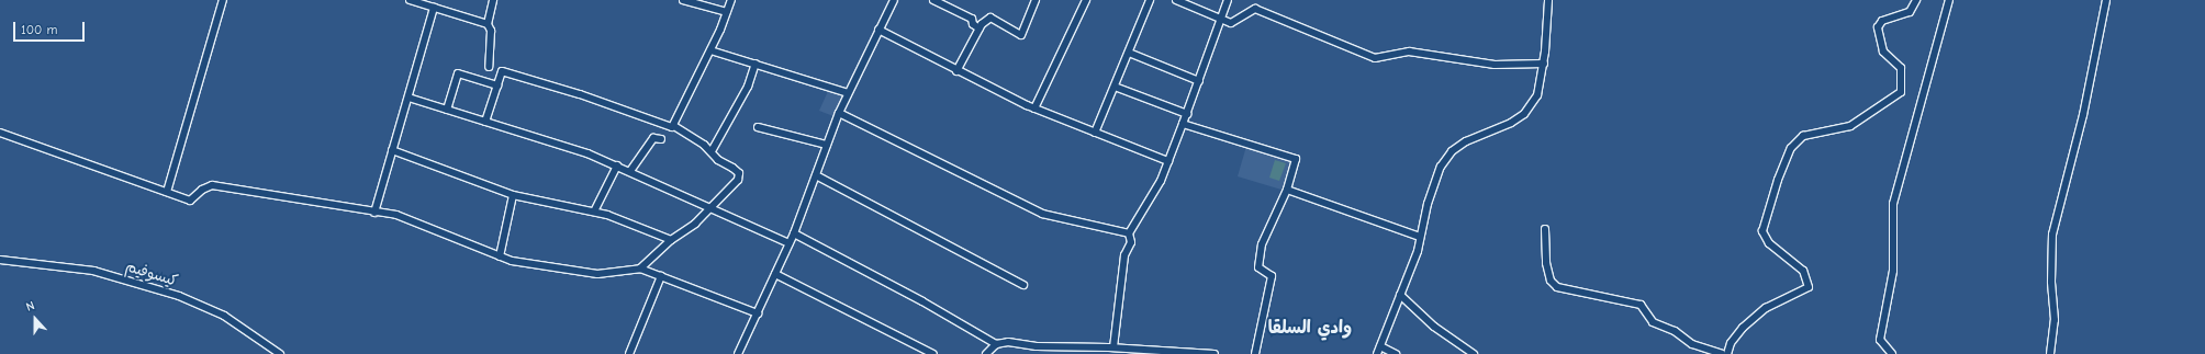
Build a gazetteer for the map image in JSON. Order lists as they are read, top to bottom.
{
  "streets": {
    "street": ["كيسوفيم"]
  },
  "districts": ["وادي السلقا"],
  "scale_bar": "100 m",
  "north": "top"
}
